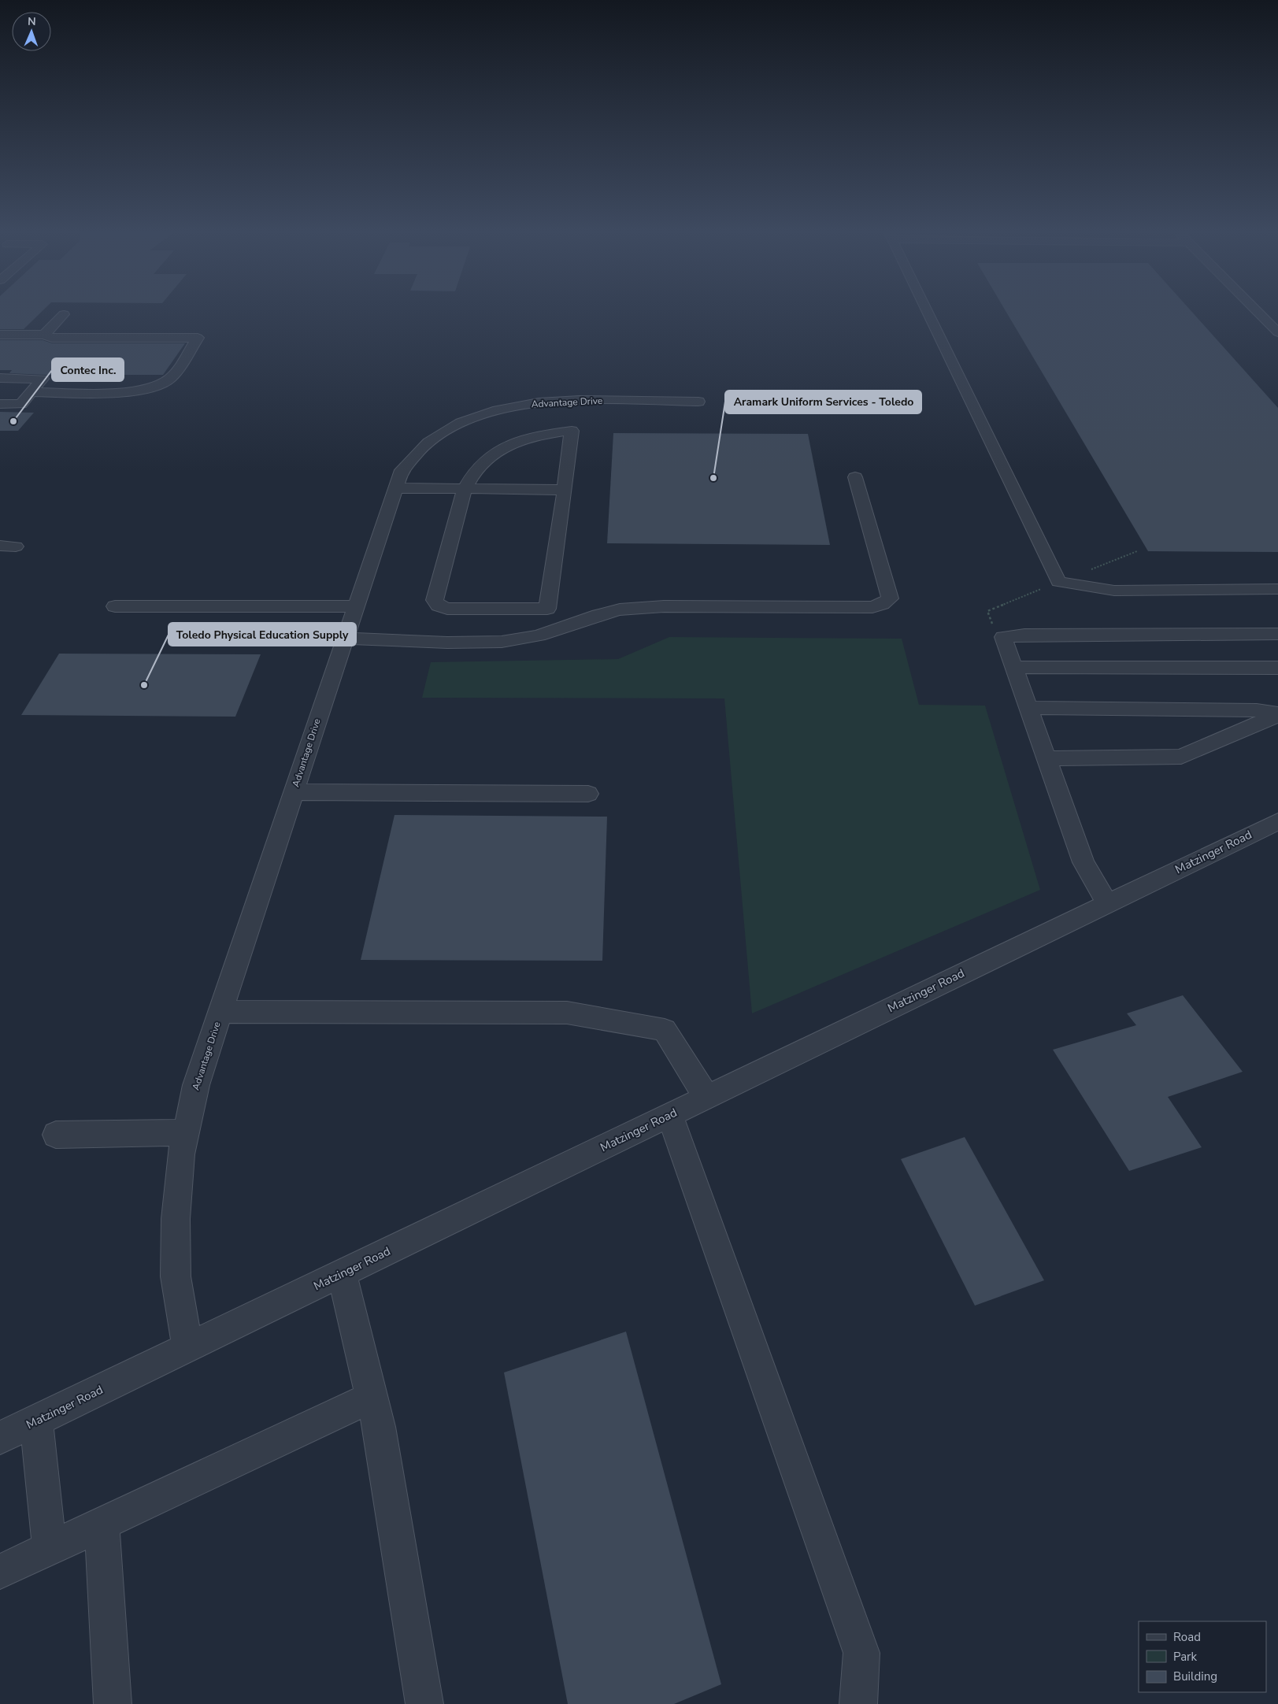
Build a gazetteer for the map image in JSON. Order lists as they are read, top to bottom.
{
  "streets": {
    "street": ["Advantage Drive", "Matzinger Road"]
  },
  "crossings": [
    ["Advantage Drive", "Matzinger Road"]
  ],
  "places": ["Contec Inc.", "Aramark Uniform Services - Toledo", "Toledo Physical Education Supply"],
  "legend": ["Road", "Park", "Building"],
  "north": "top"
}
